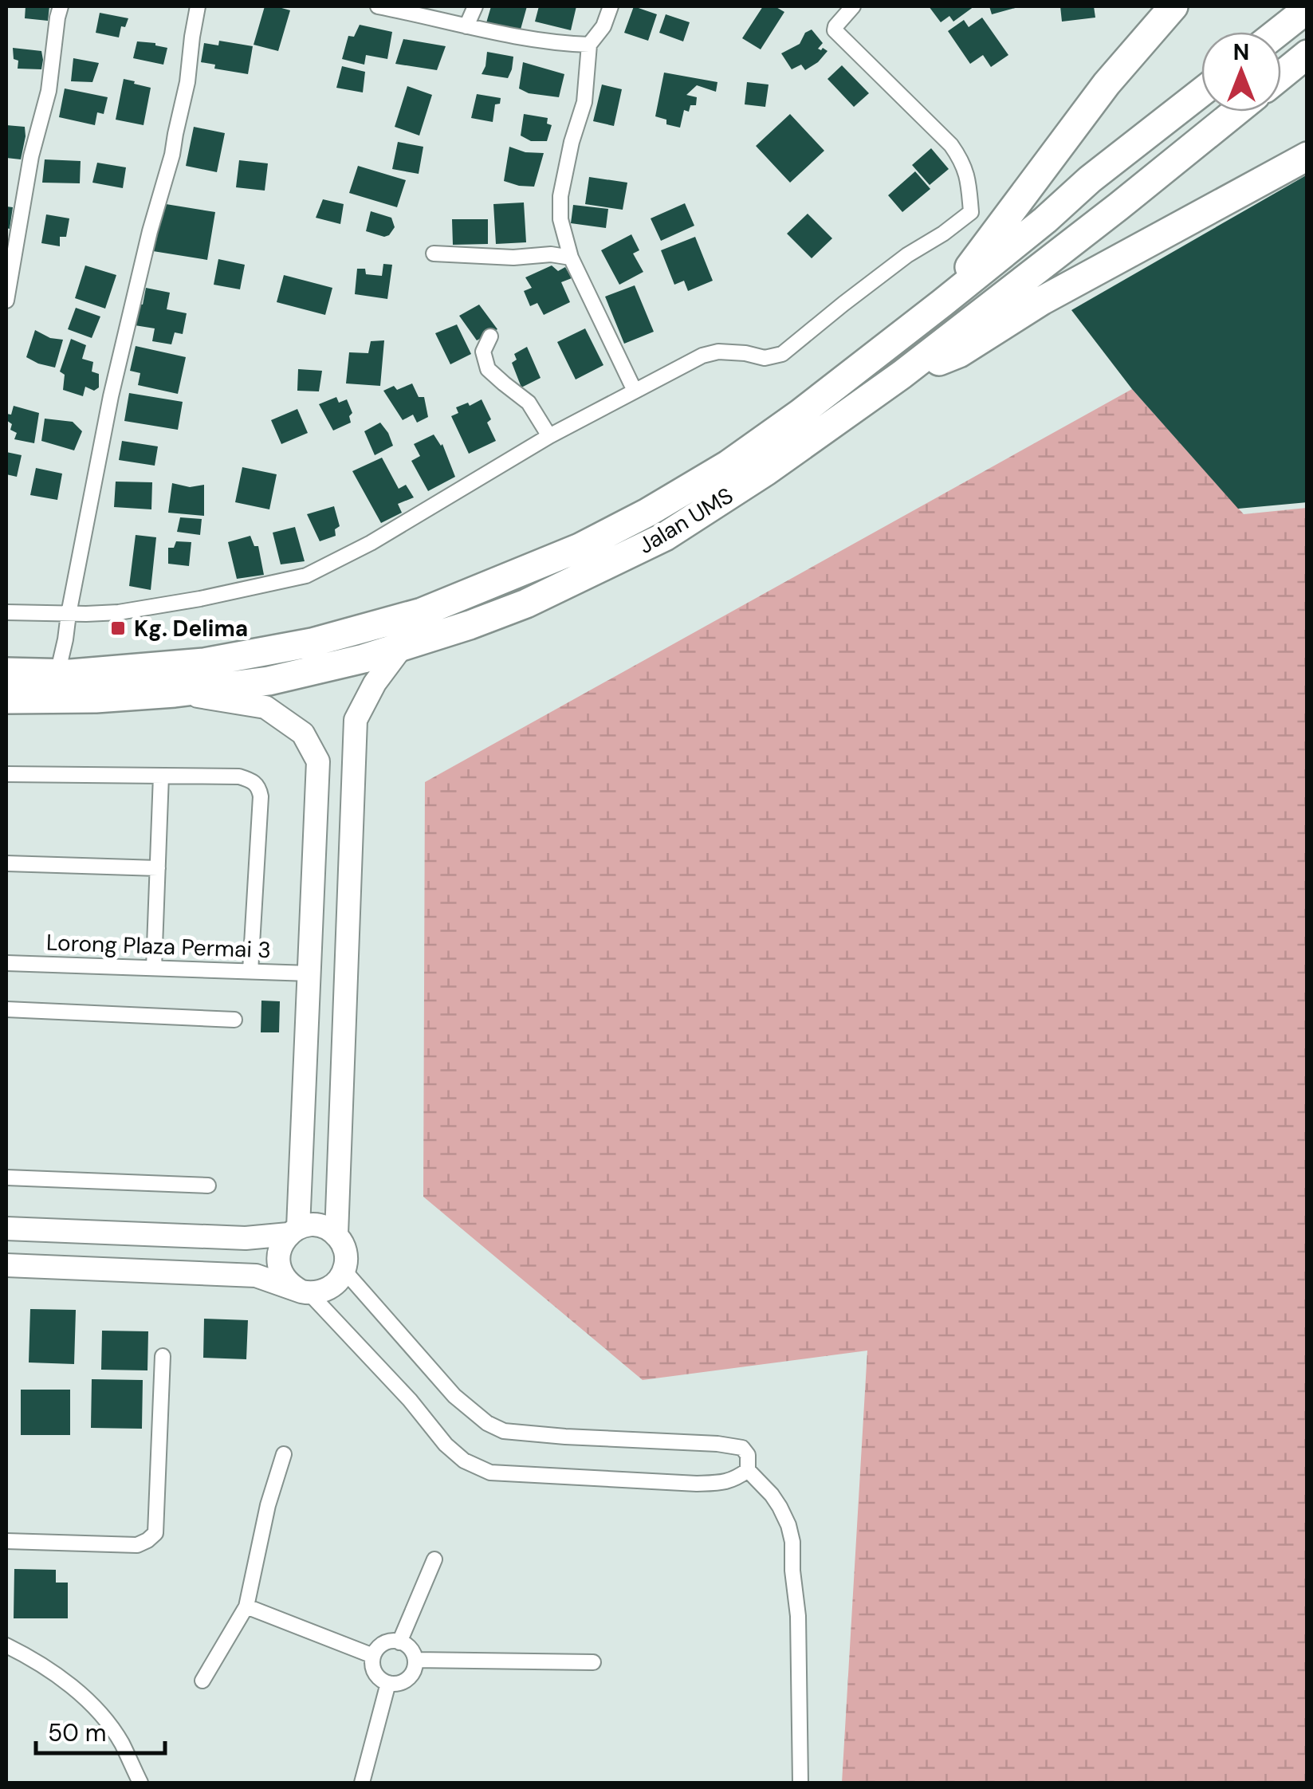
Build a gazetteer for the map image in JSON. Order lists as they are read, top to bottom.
{
  "streets": {
    "highway": ["Jalan UMS"],
    "street": ["Lorong Plaza Permai 3"]
  },
  "places": {
    "transit": ["Kg. Delima"]
  },
  "scale_bar": "50 m",
  "north": "top"
}
